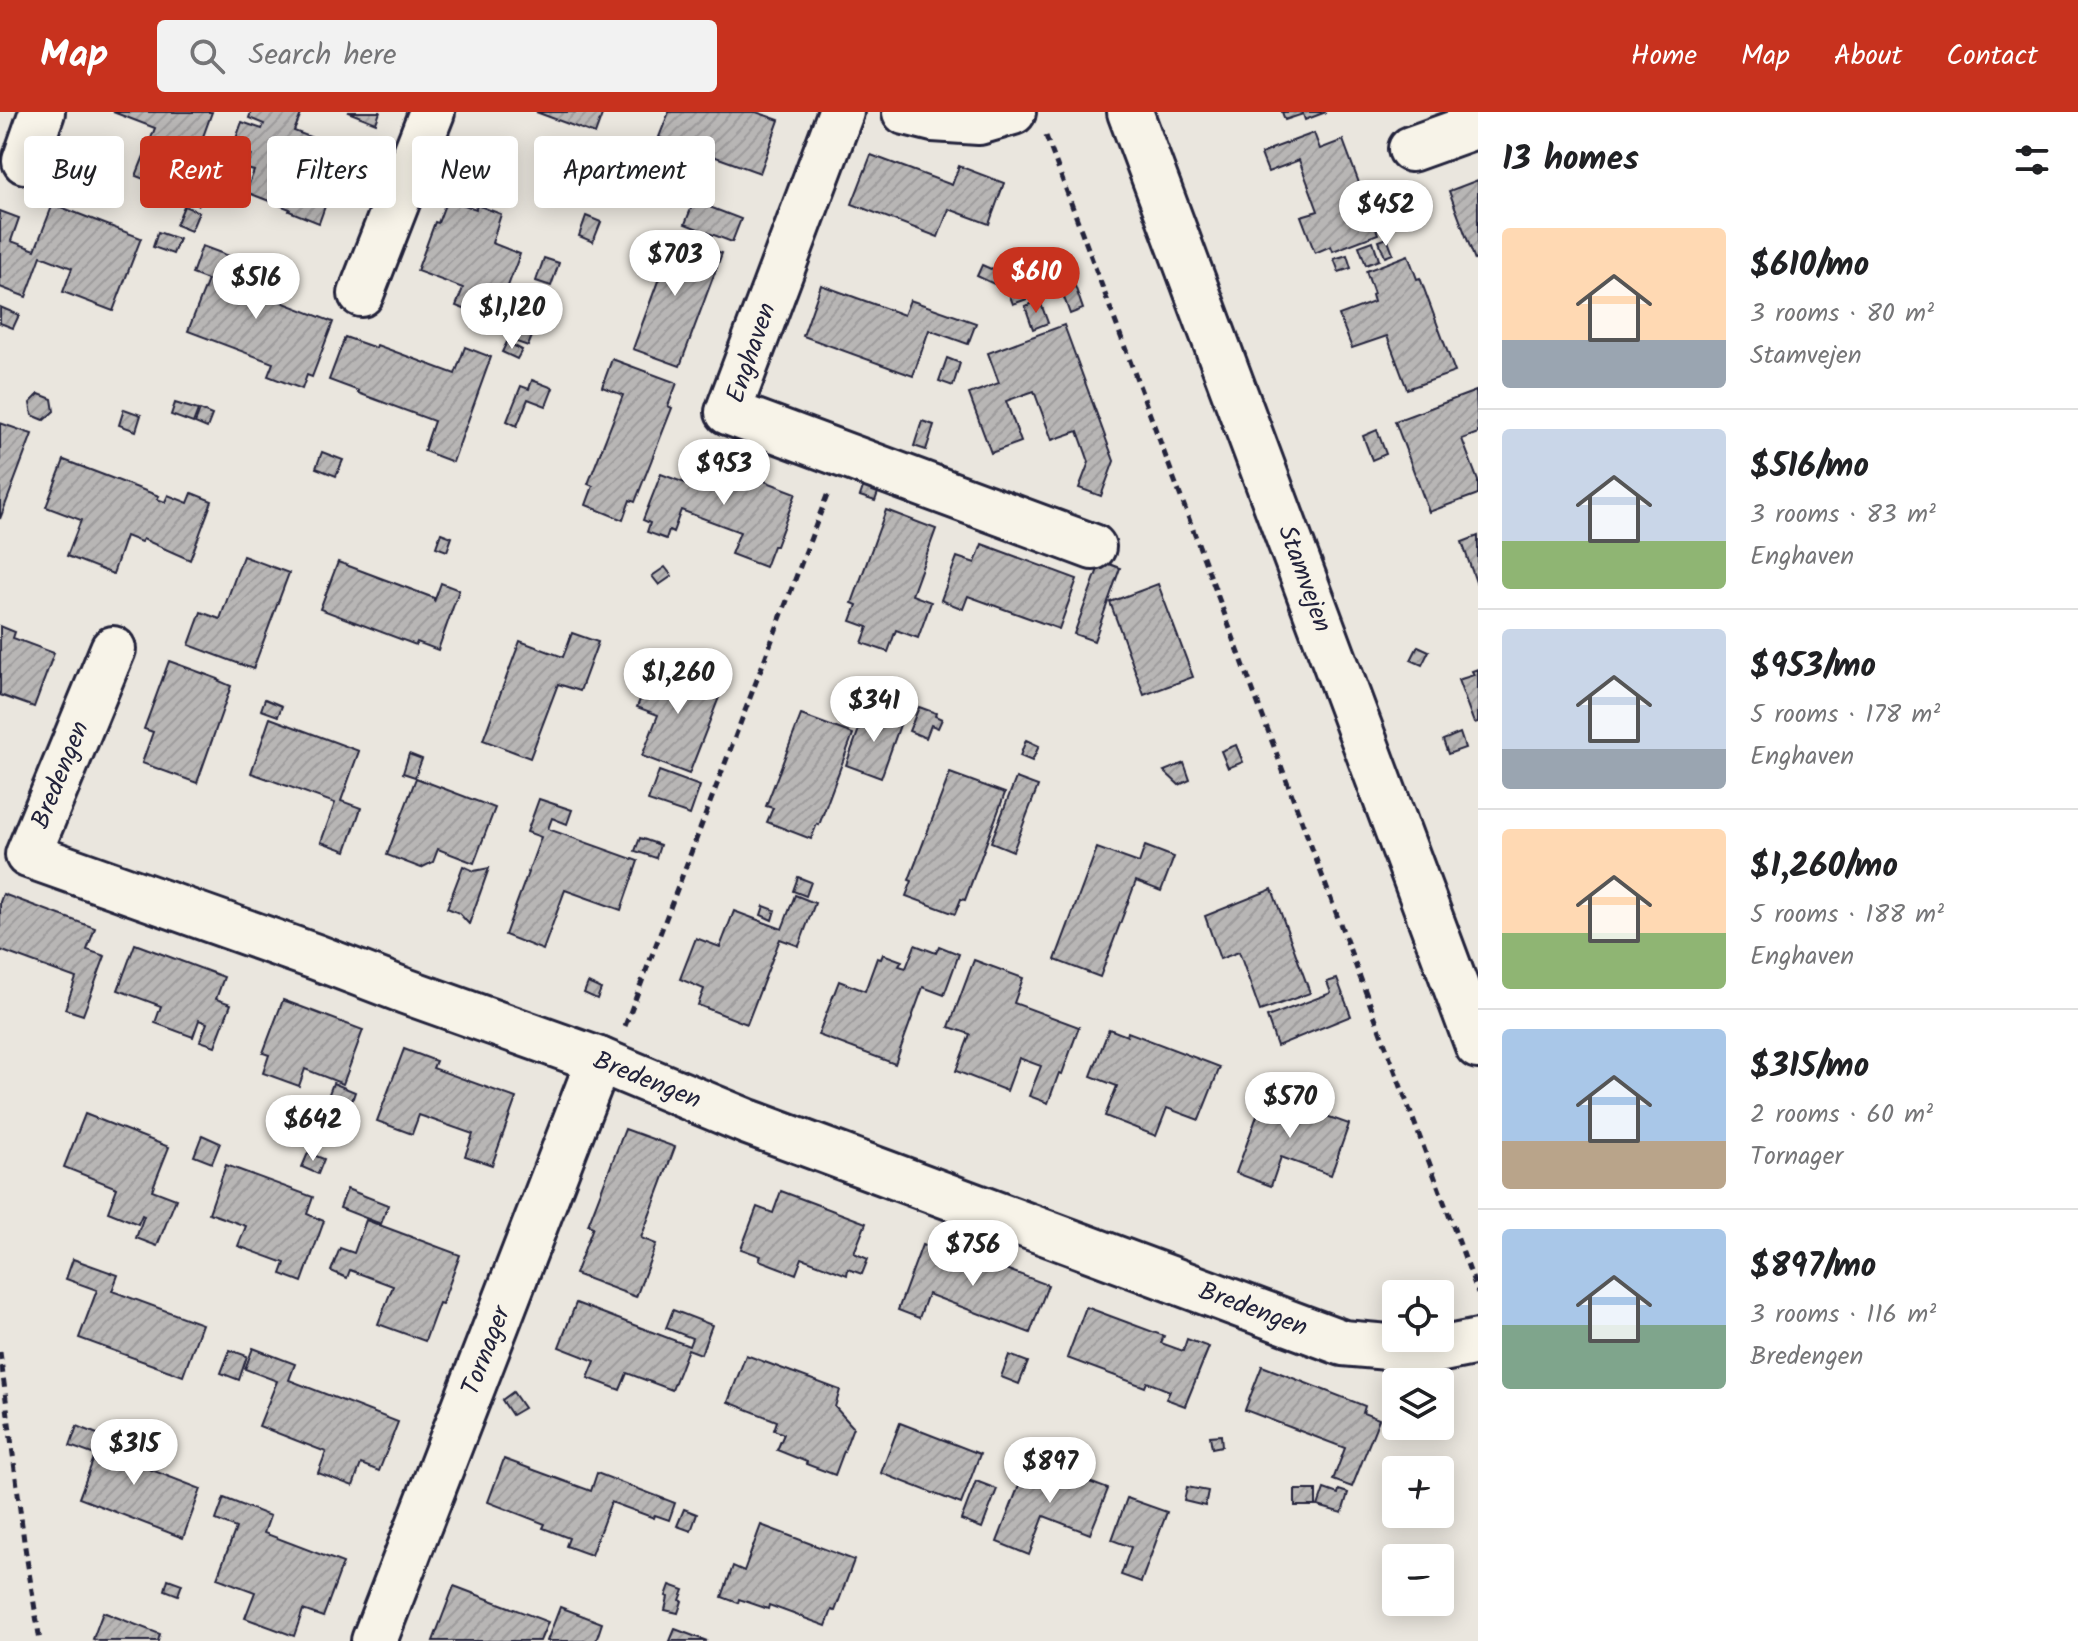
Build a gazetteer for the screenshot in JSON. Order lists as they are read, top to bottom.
{
  "streets": {
    "street": [
      "Enghaven",
      "Stamvejen",
      "Bredengen",
      "Tornager"
    ]
  },
  "crossings": [
    ["Bredengen", "Tornager"]
  ],
  "page": {
    "header": "Map",
    "search": "Search here",
    "nav": [
      "Home",
      "Map",
      "About",
      "Contact"
    ],
    "heading": "13 homes",
    "chip": [
      "Buy",
      "Rent",
      "Filters",
      "New",
      "Apartment"
    ],
    "price": [
      "$452",
      "$703",
      "$610",
      "$516",
      "$1,120",
      "$953",
      "$1,260",
      "$341",
      "$570",
      "$642",
      "$756",
      "$315",
      "$897"
    ],
    "list": [
      {
        "name": "$610/mo",
        "note": "3 rooms · 80 m² · Stamvejen"
      },
      {
        "name": "$516/mo",
        "note": "3 rooms · 83 m² · Enghaven"
      },
      {
        "name": "$953/mo",
        "note": "5 rooms · 178 m² · Enghaven"
      },
      {
        "name": "$1,260/mo",
        "note": "5 rooms · 188 m² · Enghaven"
      },
      {
        "name": "$315/mo",
        "note": "2 rooms · 60 m² · Tornager"
      },
      {
        "name": "$897/mo",
        "note": "3 rooms · 116 m² · Bredengen"
      }
    ],
    "map_buttons": ["+", "−"]
  }
}
